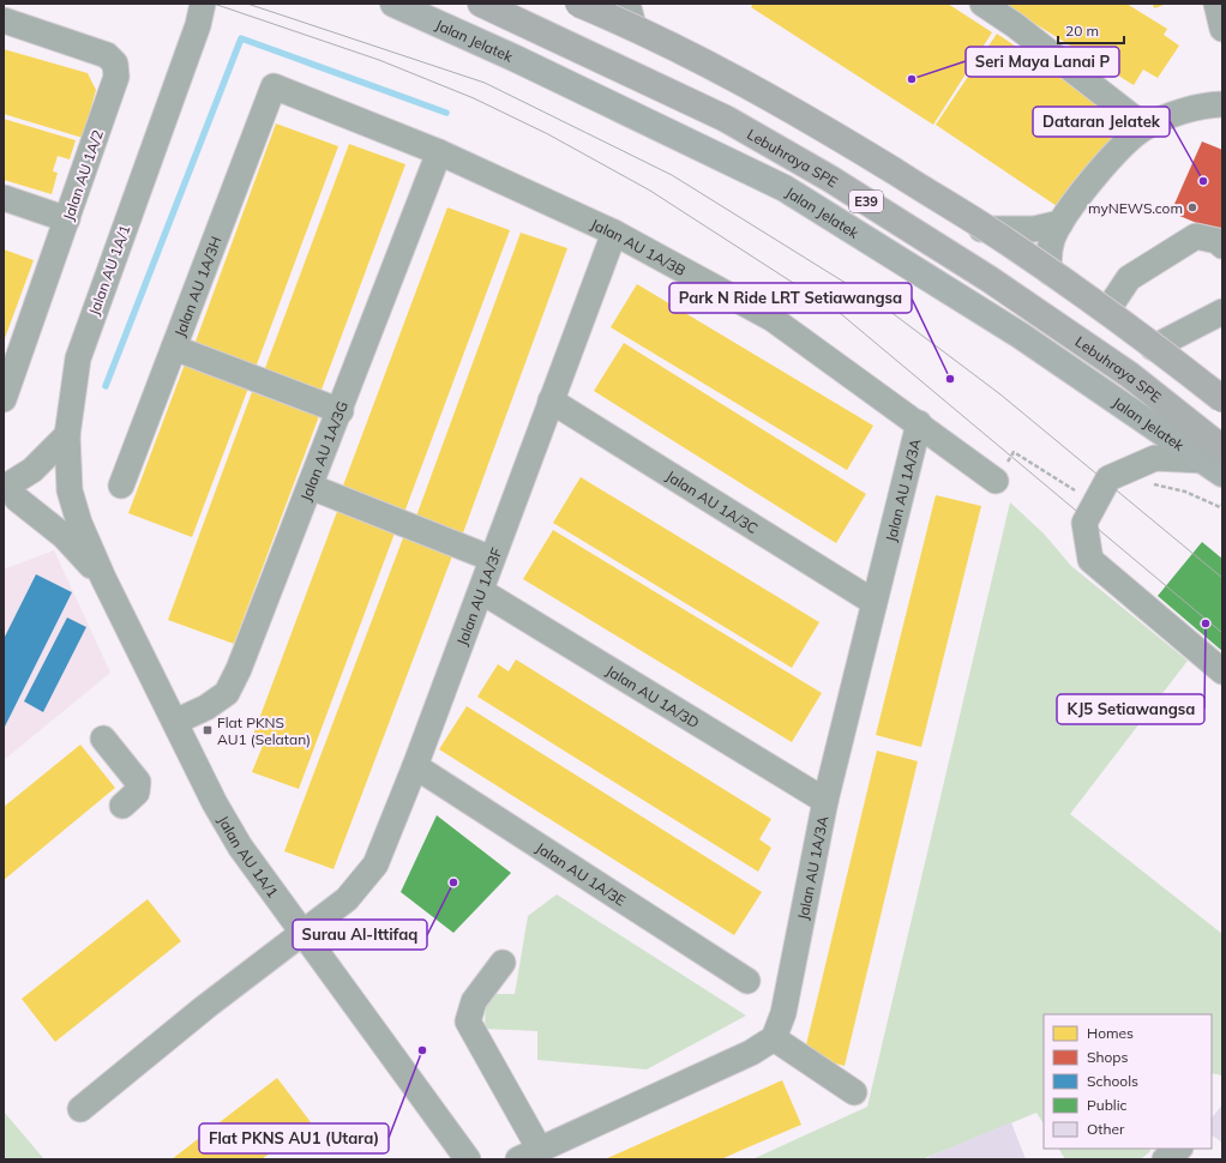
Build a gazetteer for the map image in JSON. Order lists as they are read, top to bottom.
{
  "streets": {
    "highway": ["Lebuhraya SPE", "E39"],
    "main road": ["Jalan Jelatek"],
    "street": [
      "Jalan AU 1A/2",
      "Jalan AU 1A/3B",
      "Jalan AU 1A/1",
      "Jalan AU 1A/3H",
      "Jalan AU 1A/3G",
      "Jalan AU 1A/3A",
      "Jalan AU 1A/3C",
      "Jalan AU 1A/3F",
      "Jalan AU 1A/3D",
      "Jalan AU 1A/3E"
    ]
  },
  "crossings": [
    ["Jalan Jelatek", "Lebuhraya SPE"],
    ["Jalan AU 1A/3B", "Jalan AU 1A/3H"],
    ["Jalan AU 1A/3B", "Jalan AU 1A/3G"],
    ["Jalan AU 1A/3B", "Jalan AU 1A/3A"],
    ["Jalan AU 1A/3B", "Jalan AU 1A/3F"],
    ["Jalan AU 1A/1", "Jalan AU 1A/3G"],
    ["Jalan AU 1A/1", "Jalan AU 1A/3F"],
    ["Jalan AU 1A/3A", "Jalan AU 1A/3C"],
    ["Jalan AU 1A/3A", "Jalan AU 1A/3D"],
    ["Jalan AU 1A/3C", "Jalan AU 1A/3F"],
    ["Jalan AU 1A/3F", "Jalan AU 1A/3D"],
    ["Jalan AU 1A/3F", "Jalan AU 1A/3E"]
  ],
  "places": {
    "other": [
      "Seri Maya Lanai P",
      "Dataran Jelatek",
      "myNEWS.com",
      "Park N Ride LRT Setiawangsa",
      "KJ5 Setiawangsa",
      "Surau Al-Ittifaq",
      "Flat PKNS AU1 (Utara)"
    ],
    "transit": ["Flat PKNS AU1 (Selatan)"]
  },
  "legend": [
    "Homes",
    "Shops",
    "Schools",
    "Public",
    "Other"
  ],
  "scale_bar": "20 m"
}
